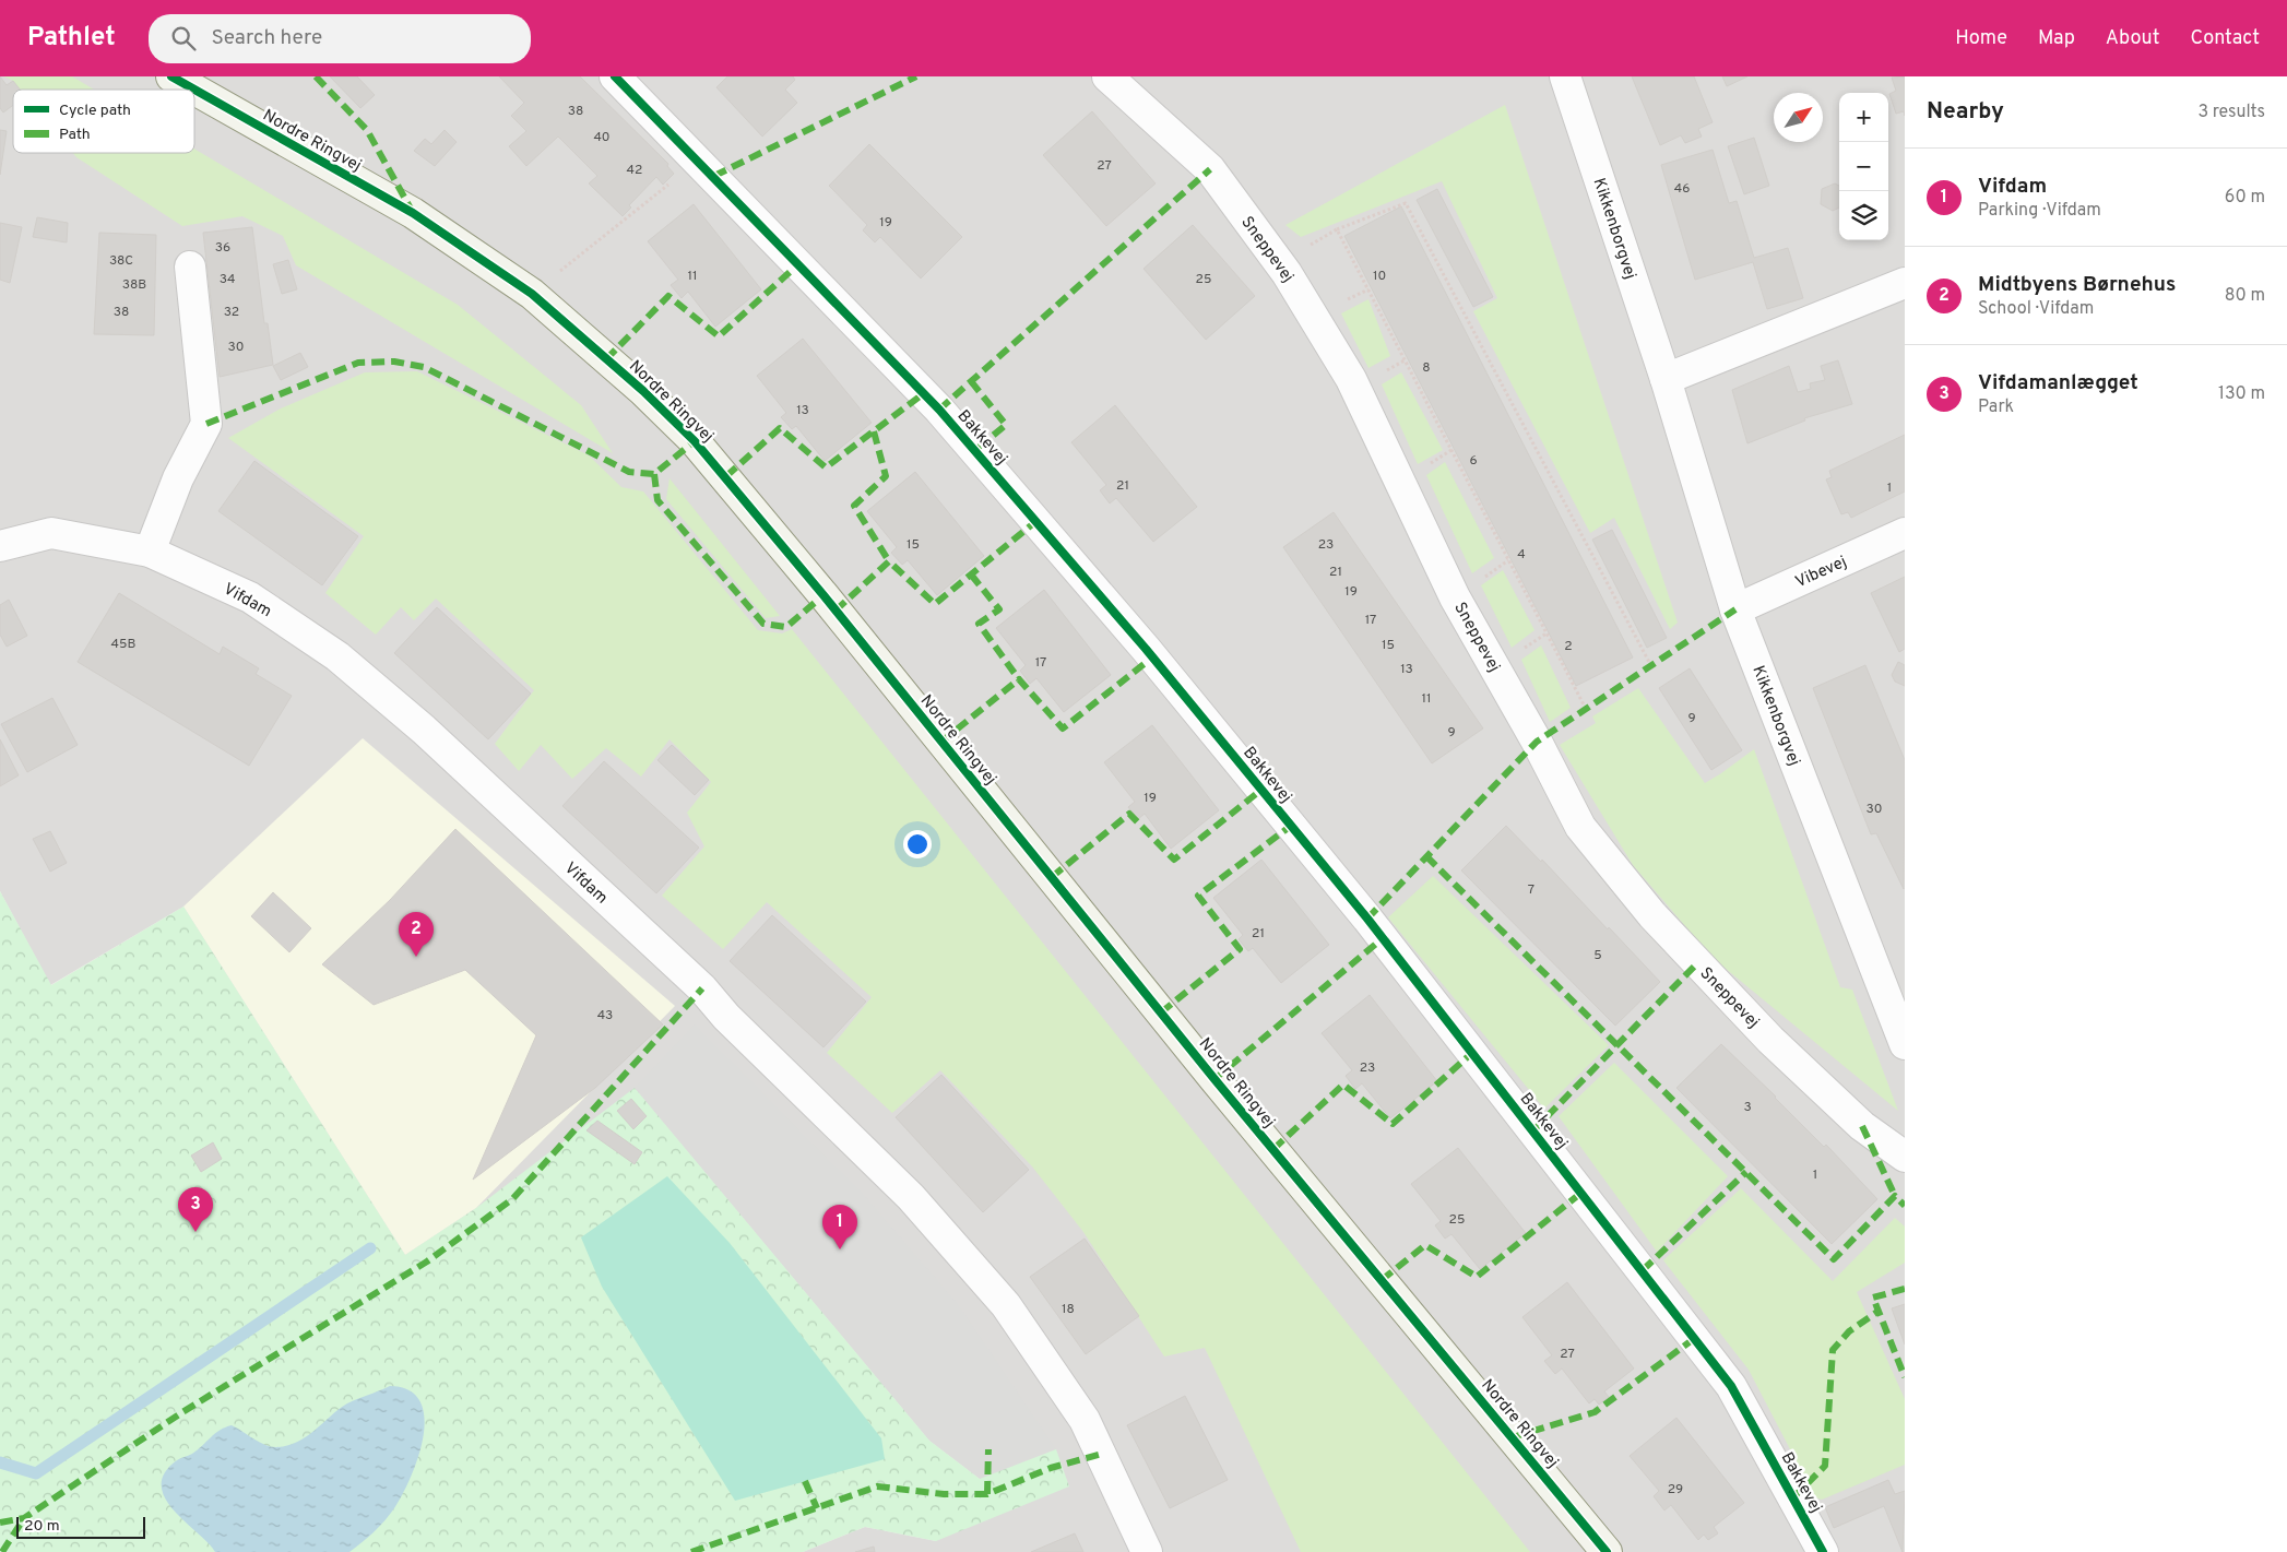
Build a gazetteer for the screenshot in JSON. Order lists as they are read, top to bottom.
{
  "streets": {
    "main road": ["Nordre Ringvej"],
    "street": [
      "Kikkenborgvej",
      "Sneppevej",
      "Bakkevej",
      "Vibevej",
      "Vifdam"
    ]
  },
  "crossings": [
    ["Kikkenborgvej", "Vibevej"]
  ],
  "house_numbers": [
    "38",
    "40",
    "27",
    "42",
    "46",
    "19",
    "36",
    "38C",
    "11",
    "10",
    "34",
    "25",
    "38B",
    "38",
    "32",
    "30",
    "8",
    "13",
    "6",
    "21",
    "1",
    "15",
    "23",
    "4",
    "21",
    "19",
    "17",
    "45B",
    "15",
    "2",
    "17",
    "13",
    "11",
    "9",
    "9",
    "19",
    "30",
    "7",
    "21",
    "5",
    "43",
    "23",
    "3",
    "1",
    "25",
    "18",
    "27",
    "29"
  ],
  "legend": ["Cycle path", "Path"],
  "scale_bar": "20 m",
  "north": "top right",
  "page": {
    "header": "Pathlet",
    "search": "Search here",
    "nav": [
      "Home",
      "Map",
      "About",
      "Contact"
    ],
    "heading": ["Nearby", "3 results"],
    "map_buttons": ["+", "−"],
    "list": [
      {
        "mark": "1",
        "name": "Vifdam",
        "note": "Parking · Vifdam",
        "value": "60 m"
      },
      {
        "mark": "2",
        "name": "Midtbyens Børnehus",
        "note": "School · Vifdam",
        "value": "80 m"
      },
      {
        "mark": "3",
        "name": "Vifdamanlægget",
        "note": "Park",
        "value": "130 m"
      }
    ],
    "pins": ["2", "3", "1"],
    "scale": "20 m"
  }
}
